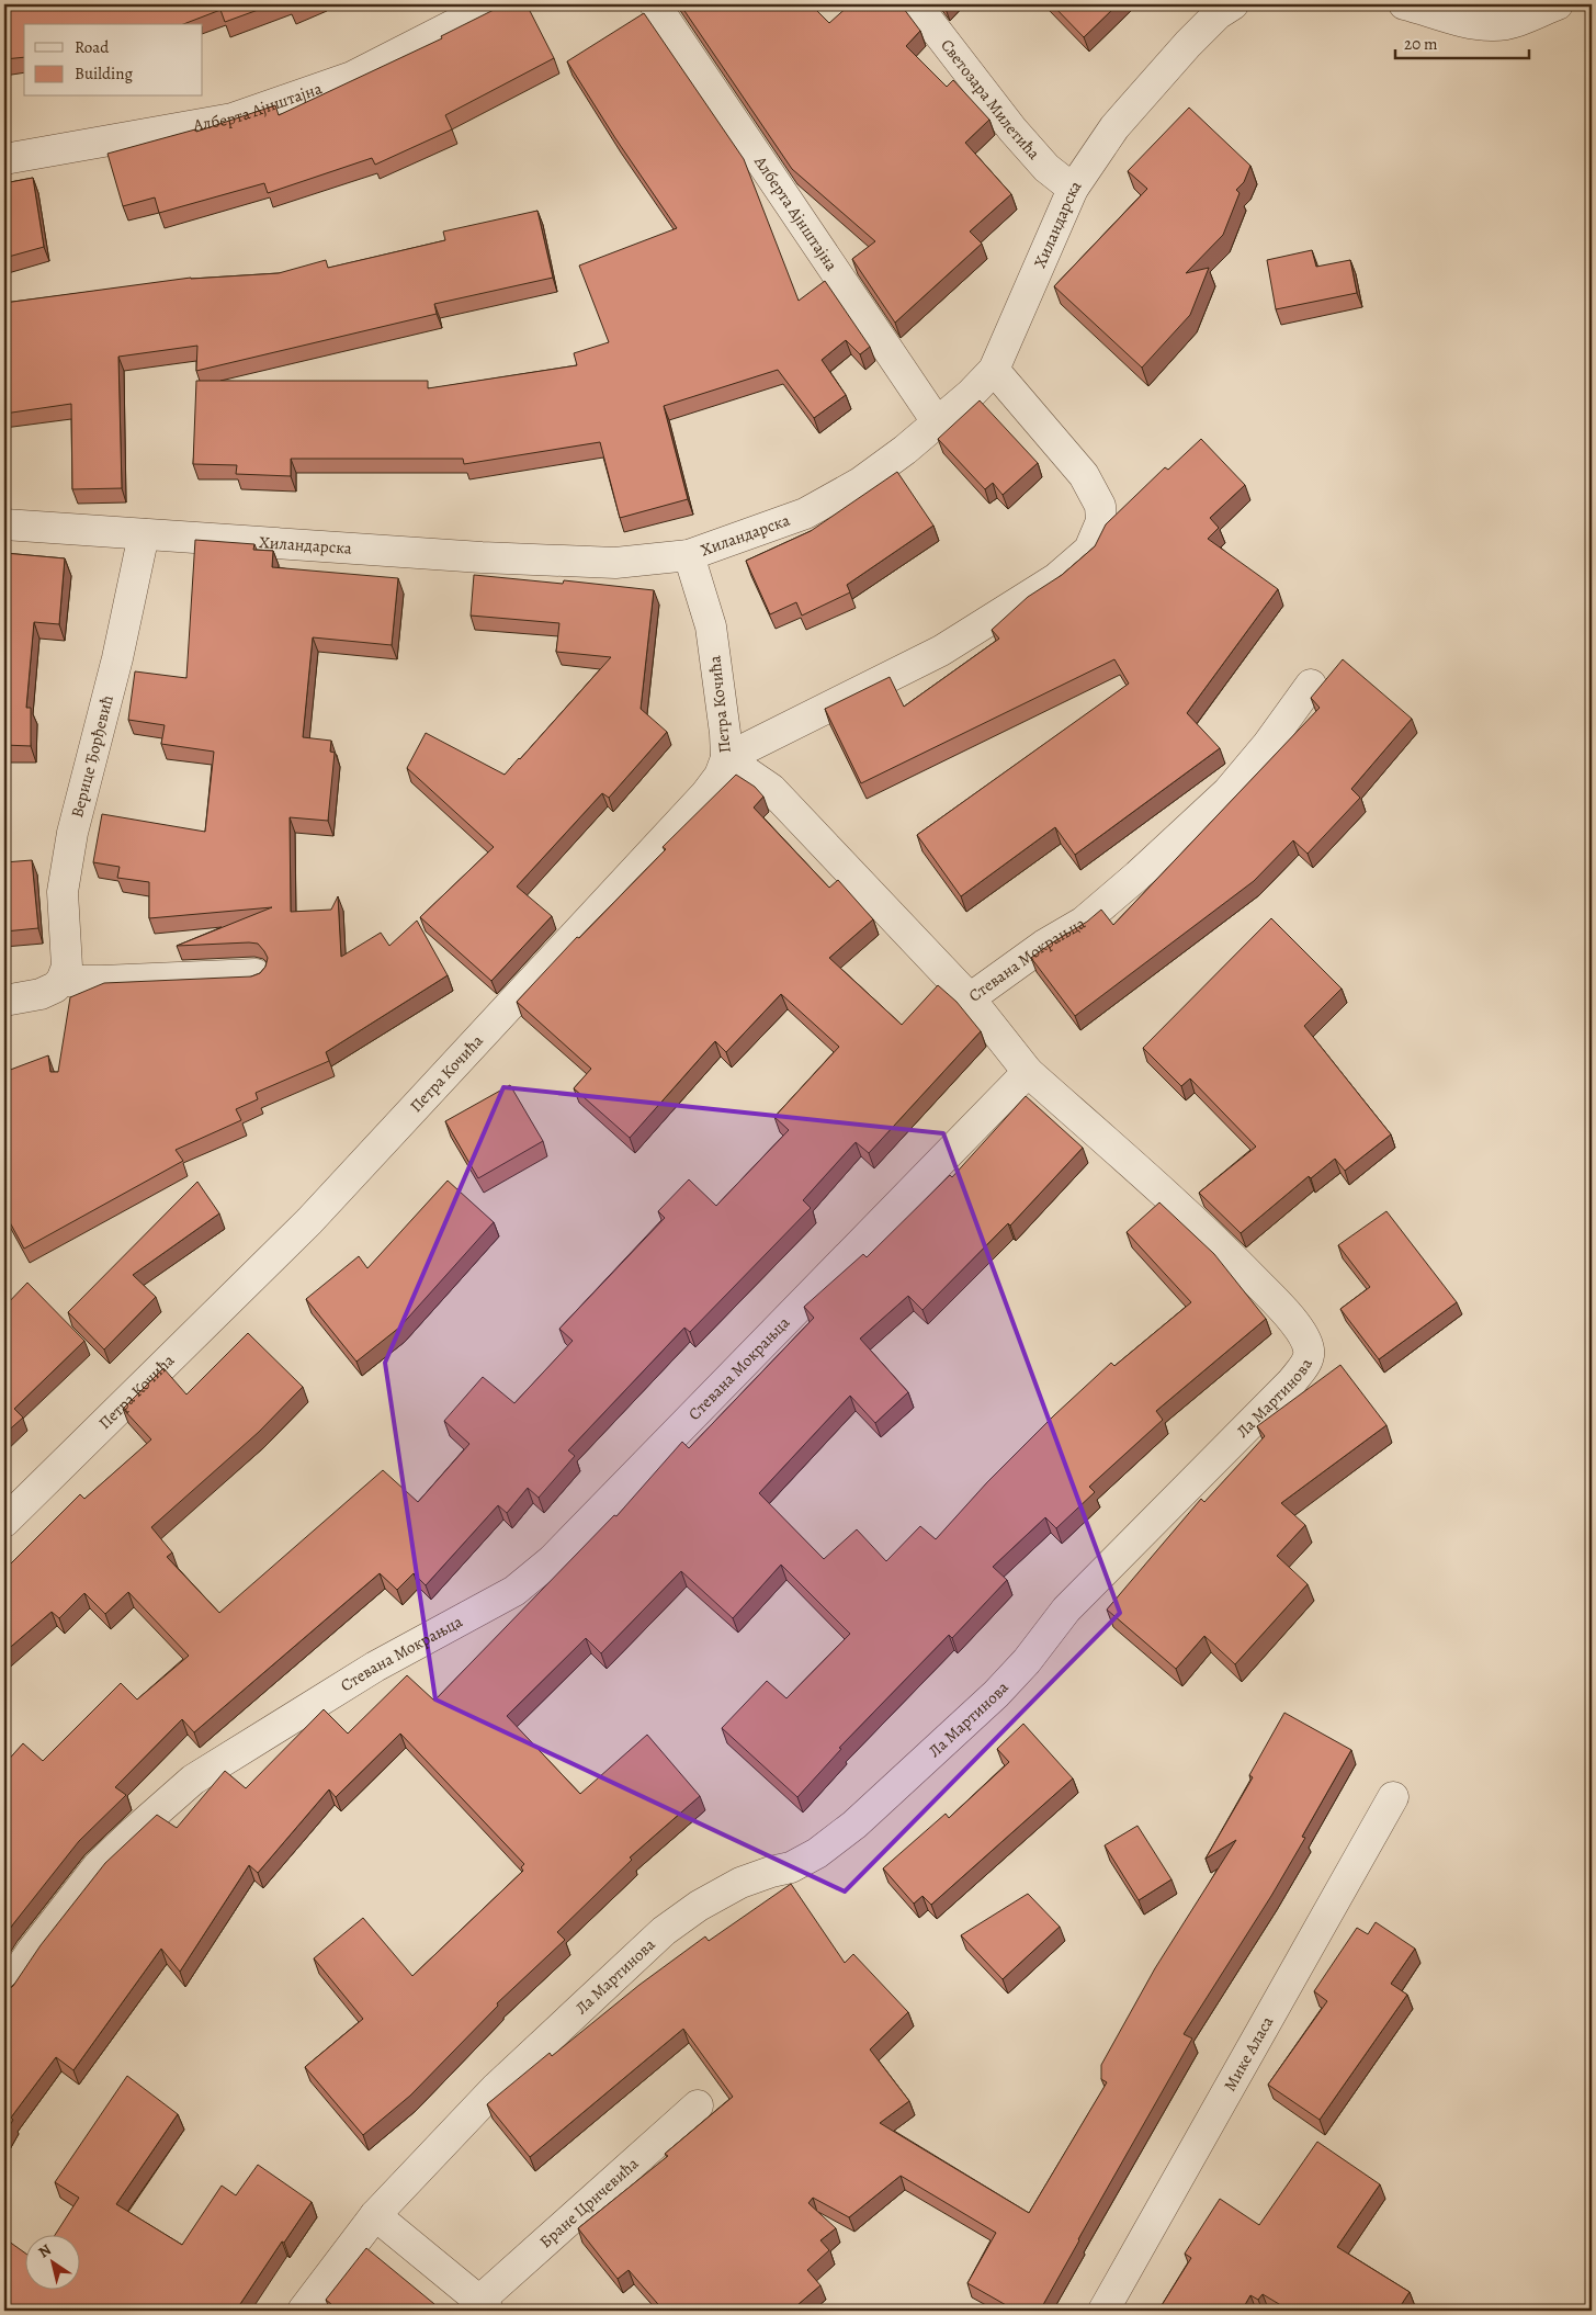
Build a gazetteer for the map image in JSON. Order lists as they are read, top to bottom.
{
  "streets": {
    "street": [
      "Светозара Милетића",
      "Алберта Ајнштајна",
      "Хиландарска",
      "Петра Кочића",
      "Верице Ђорђевић",
      "Стевана Мокрањца",
      "Ла Мартинова",
      "Мике Аласа",
      "Бране Црнчевића"
    ]
  },
  "crossings": [
    ["Светозара Милетића", "Хиландарска"],
    ["Алберта Ајнштајна", "Хиландарска"],
    ["Хиландарска", "Петра Кочића"],
    ["Хиландарска", "Верице Ђорђевић"],
    ["Стевана Мокрањца", "Ла Мартинова"],
    ["Ла Мартинова", "Бране Црнчевића"]
  ],
  "legend": ["Road", "Building"],
  "scale_bar": "20 m",
  "north": "top left"
}
